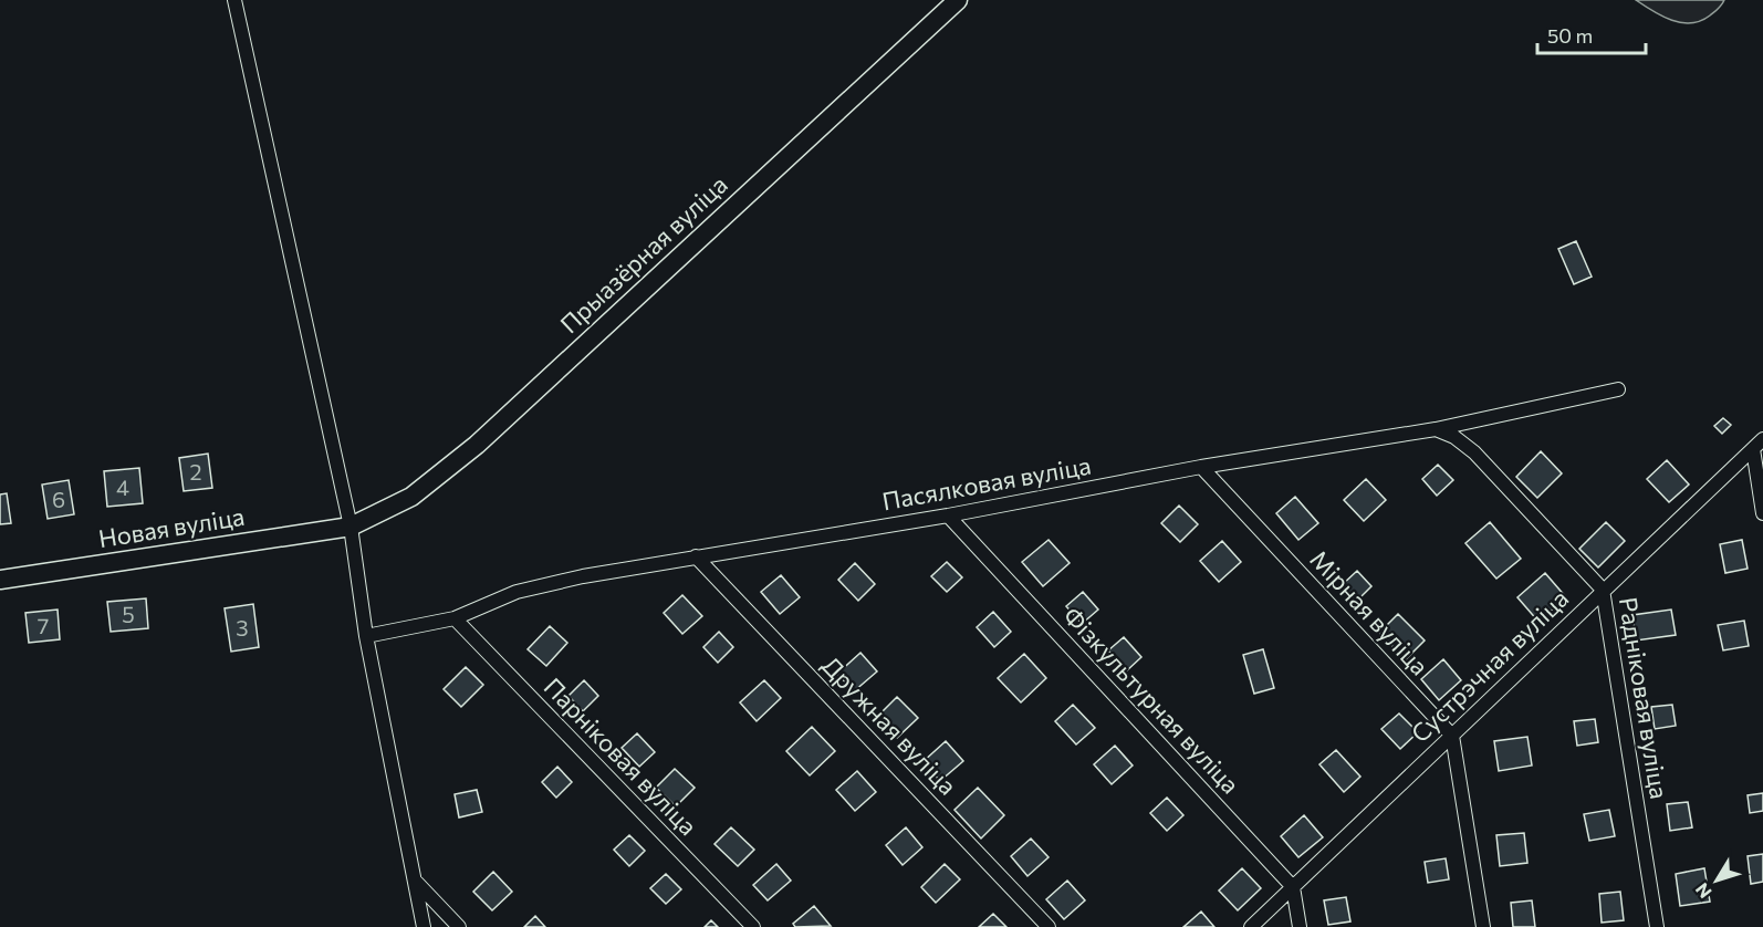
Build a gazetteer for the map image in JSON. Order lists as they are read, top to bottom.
{
  "streets": {
    "street": [
      "Прыазёрная вуліца",
      "Пасялковая вуліца",
      "Новая вуліца",
      "Мірная вуліца",
      "Сустрэчная вуліца",
      "Радніковая вуліца",
      "Фізкультурная вуліца",
      "Дружная вуліца",
      "Парніковая вуліца"
    ]
  },
  "crossings": [
    ["Прыазёрная вуліца", "Новая вуліца"],
    ["Пасялковая вуліца", "Мірная вуліца"],
    ["Пасялковая вуліца", "Радніковая вуліца"],
    ["Пасялковая вуліца", "Фізкультурная вуліца"],
    ["Пасялковая вуліца", "Дружная вуліца"],
    ["Пасялковая вуліца", "Парніковая вуліца"],
    ["Мірная вуліца", "Сустрэчная вуліца"],
    ["Сустрэчная вуліца", "Радніковая вуліца"],
    ["Сустрэчная вуліца", "Фізкультурная вуліца"]
  ],
  "house_numbers": [
    "2",
    "4",
    "6",
    "5",
    "7",
    "3"
  ],
  "scale_bar": "50 m",
  "north": "bottom left"
}
